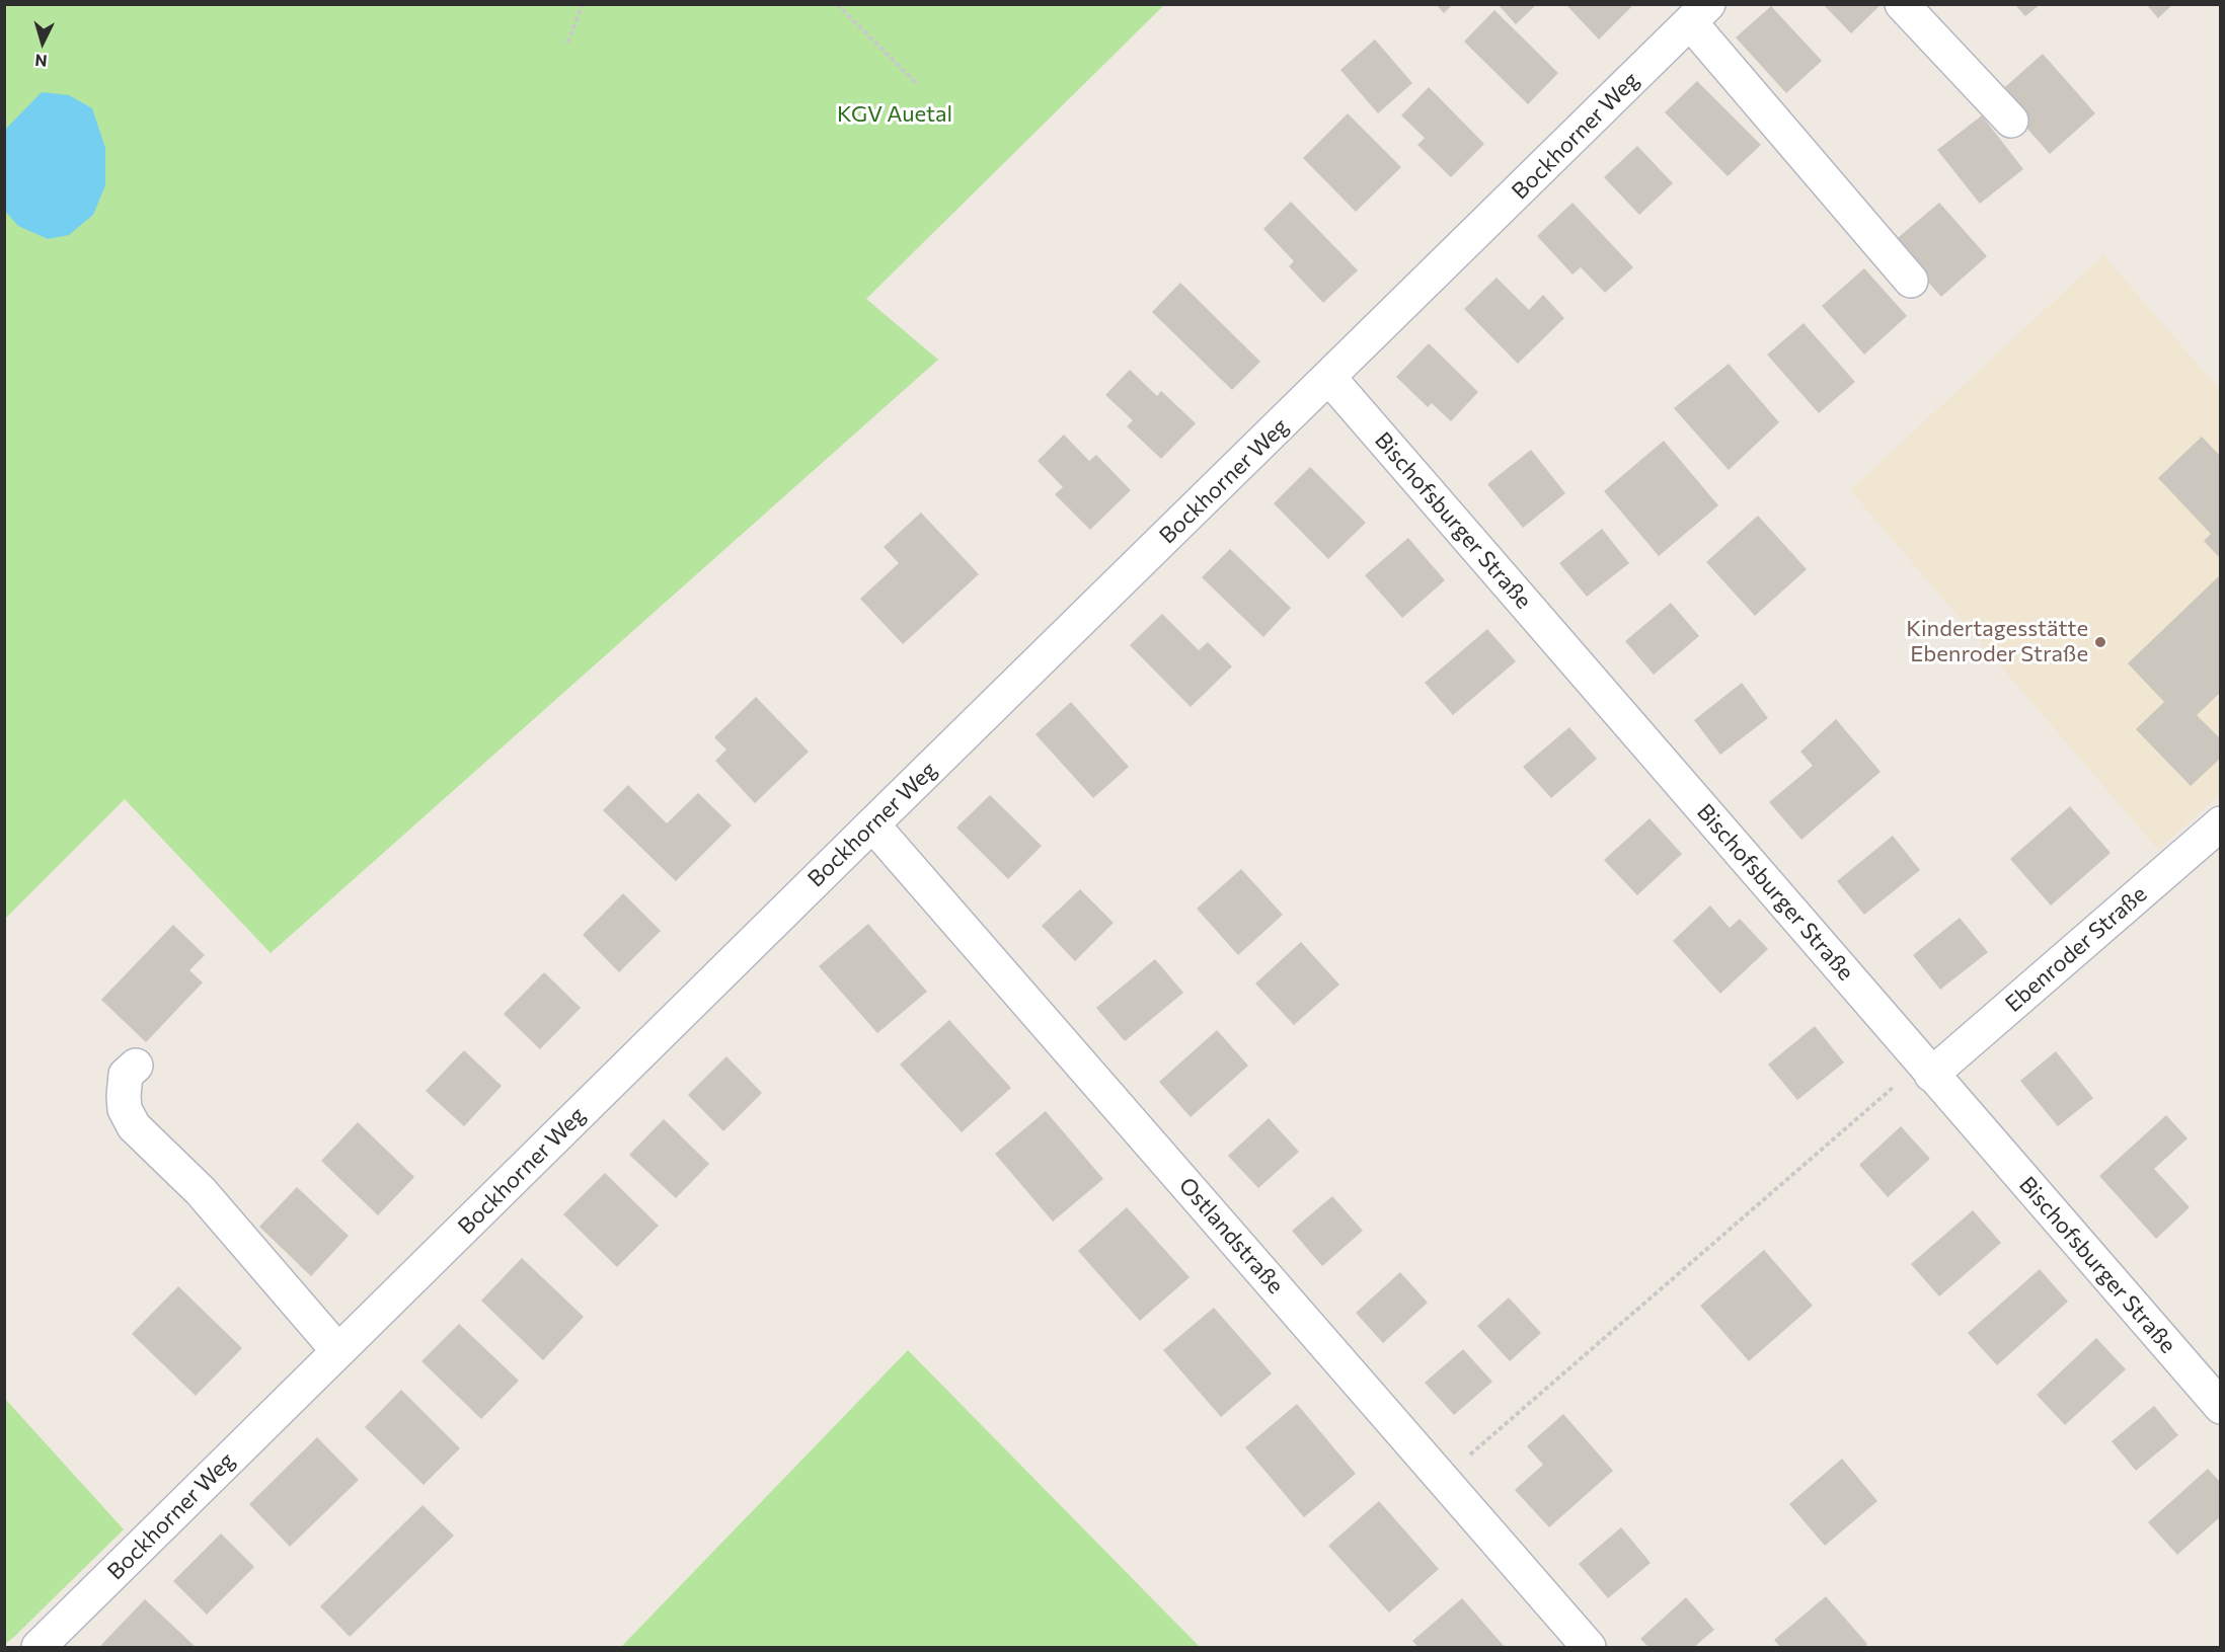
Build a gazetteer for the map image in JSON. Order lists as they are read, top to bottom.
{
  "streets": {
    "street": [
      "Bockhorner Weg",
      "Bischofsburger Straße",
      "Ebenroder Straße",
      "Ostlandstraße"
    ]
  },
  "crossings": [
    ["Bockhorner Weg", "Bischofsburger Straße"],
    ["Bockhorner Weg", "Ostlandstraße"],
    ["Bischofsburger Straße", "Ebenroder Straße"]
  ],
  "parks": ["KGV Auetal"],
  "places": ["Kindertagesstätte Ebenroder Straße"],
  "north": "bottom"
}
